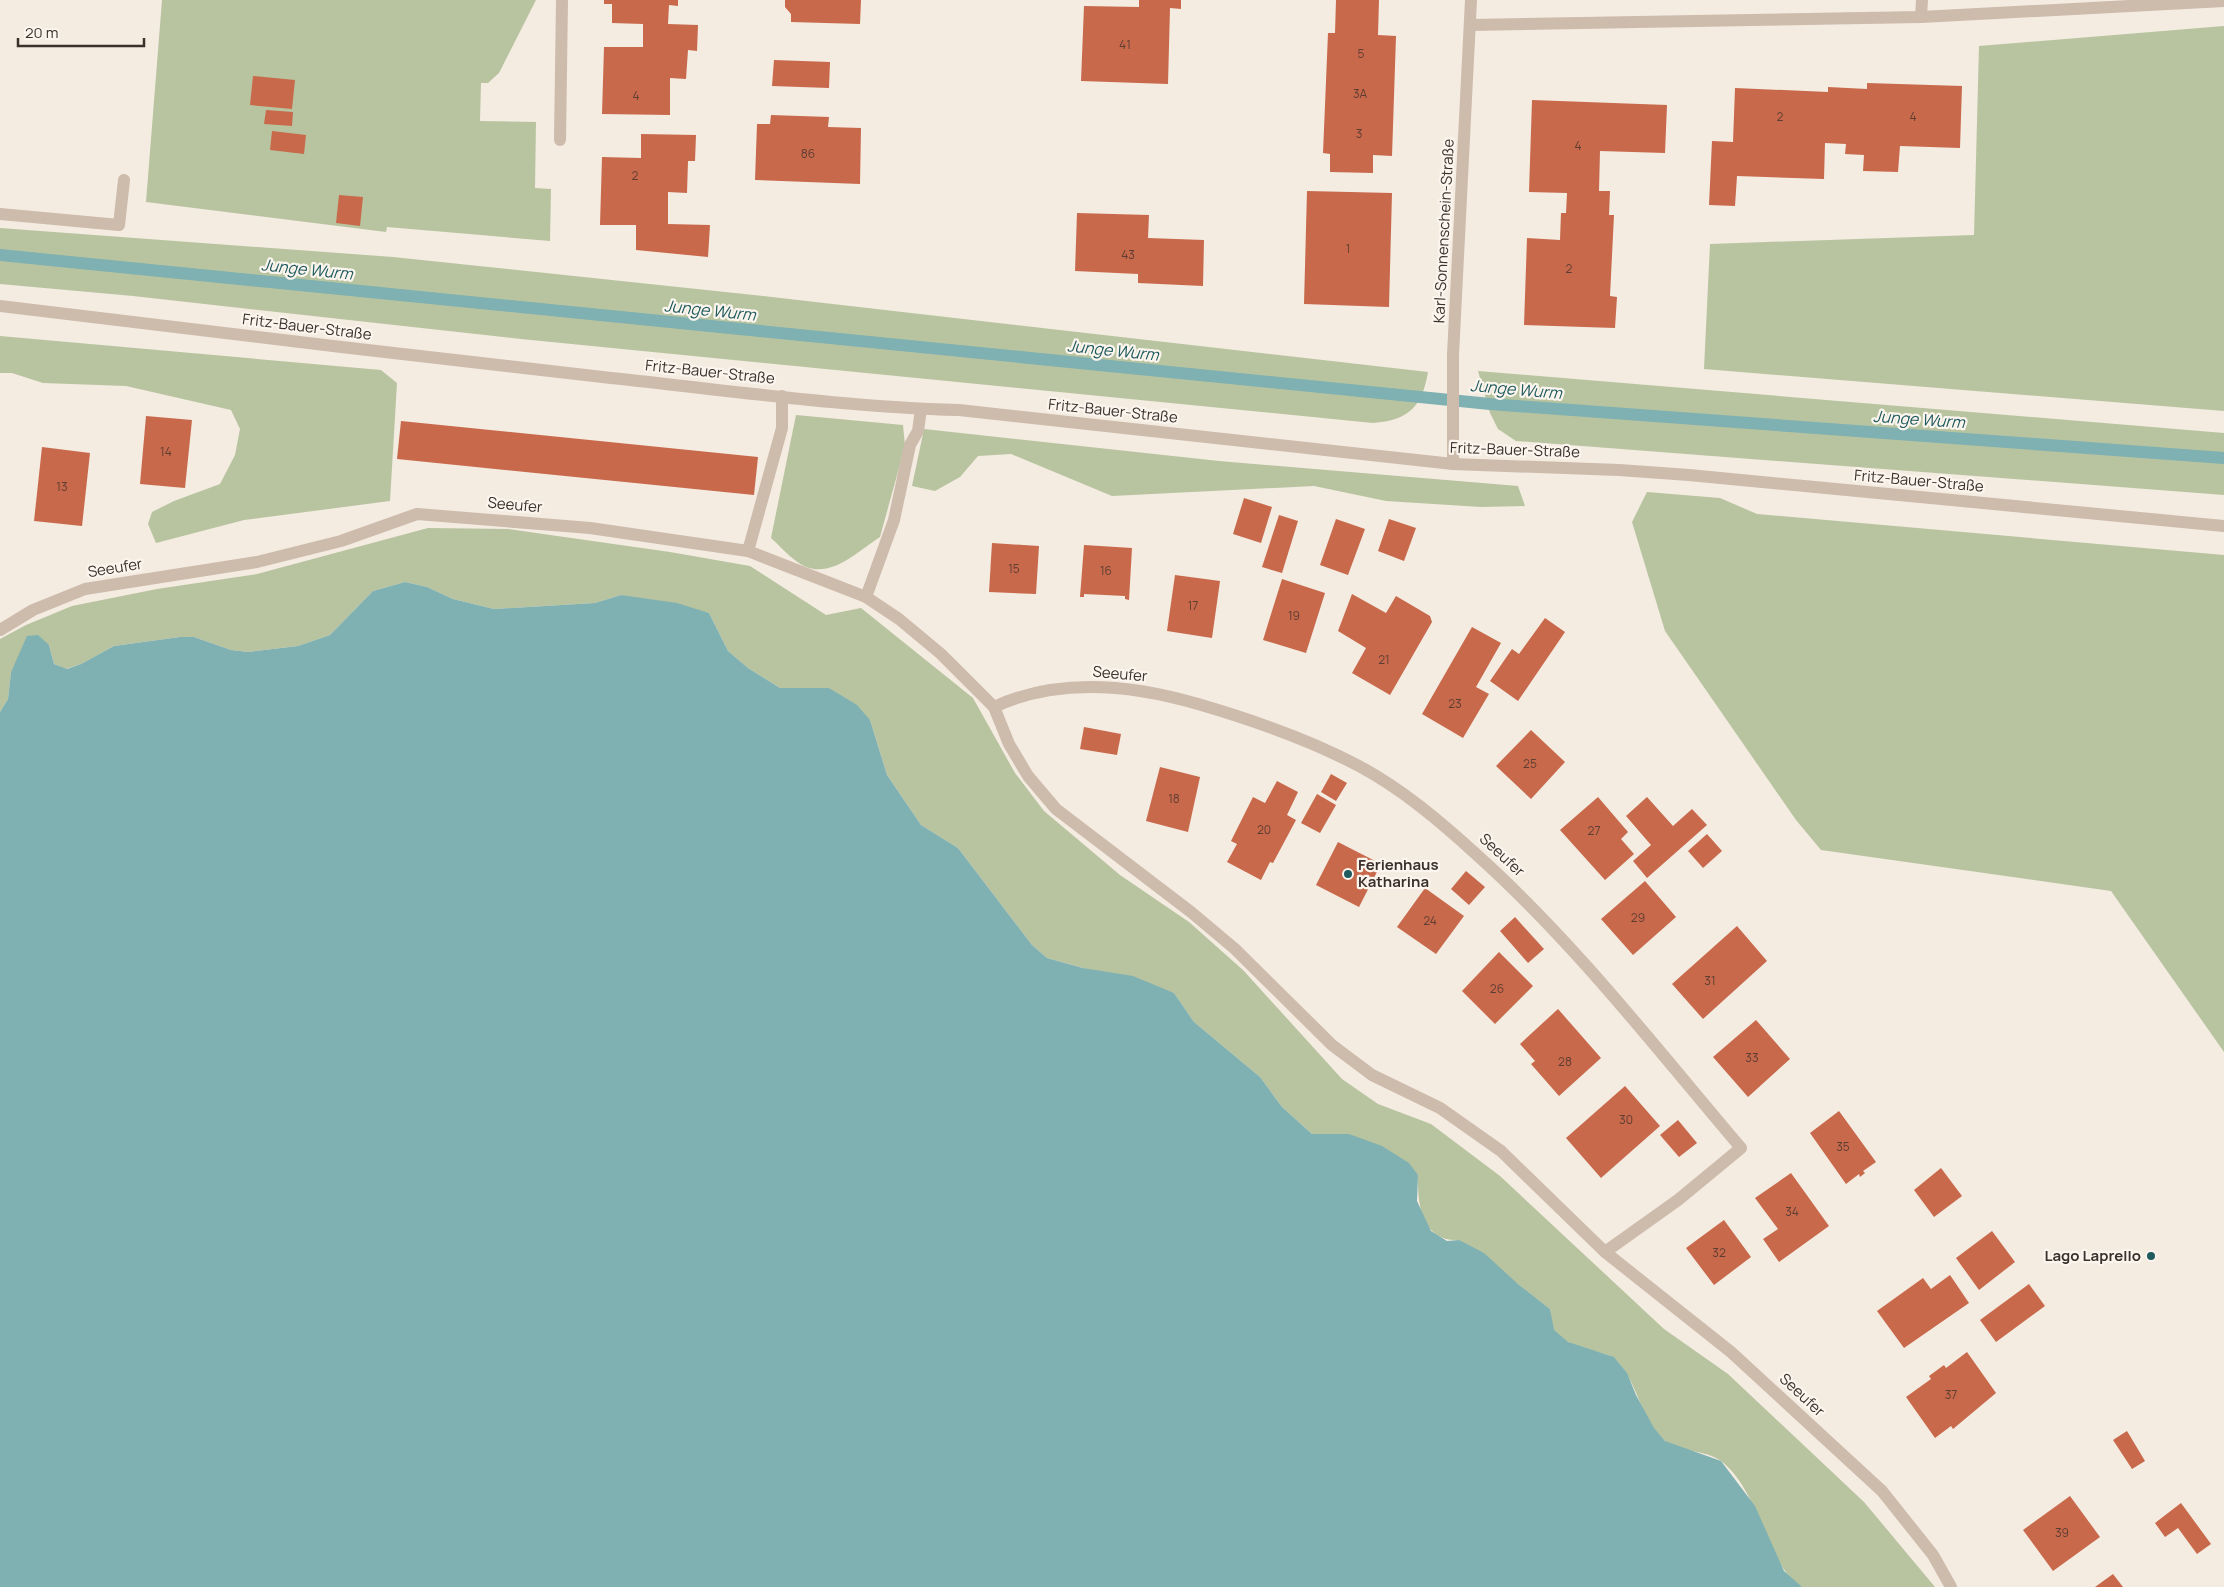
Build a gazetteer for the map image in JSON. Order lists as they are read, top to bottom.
{
  "streets": {
    "street": ["Karl-Sonnenschein-Straße", "Fritz-Bauer-Straße", "Seeufer"]
  },
  "crossings": [
    ["Karl-Sonnenschein-Straße", "Fritz-Bauer-Straße"]
  ],
  "water": ["Junge Wurm"],
  "places": ["Ferienhaus Katharina", "Lago Laprello"],
  "house_numbers": [
    "41",
    "5",
    "3A",
    "4",
    "2",
    "4",
    "3",
    "4",
    "86",
    "2",
    "1",
    "43",
    "2",
    "14",
    "13",
    "15",
    "16",
    "17",
    "19",
    "21",
    "23",
    "25",
    "18",
    "20",
    "27",
    "29",
    "24",
    "31",
    "26",
    "33",
    "28",
    "30",
    "35",
    "34",
    "32",
    "37",
    "39"
  ],
  "scale_bar": "20 m"
}
